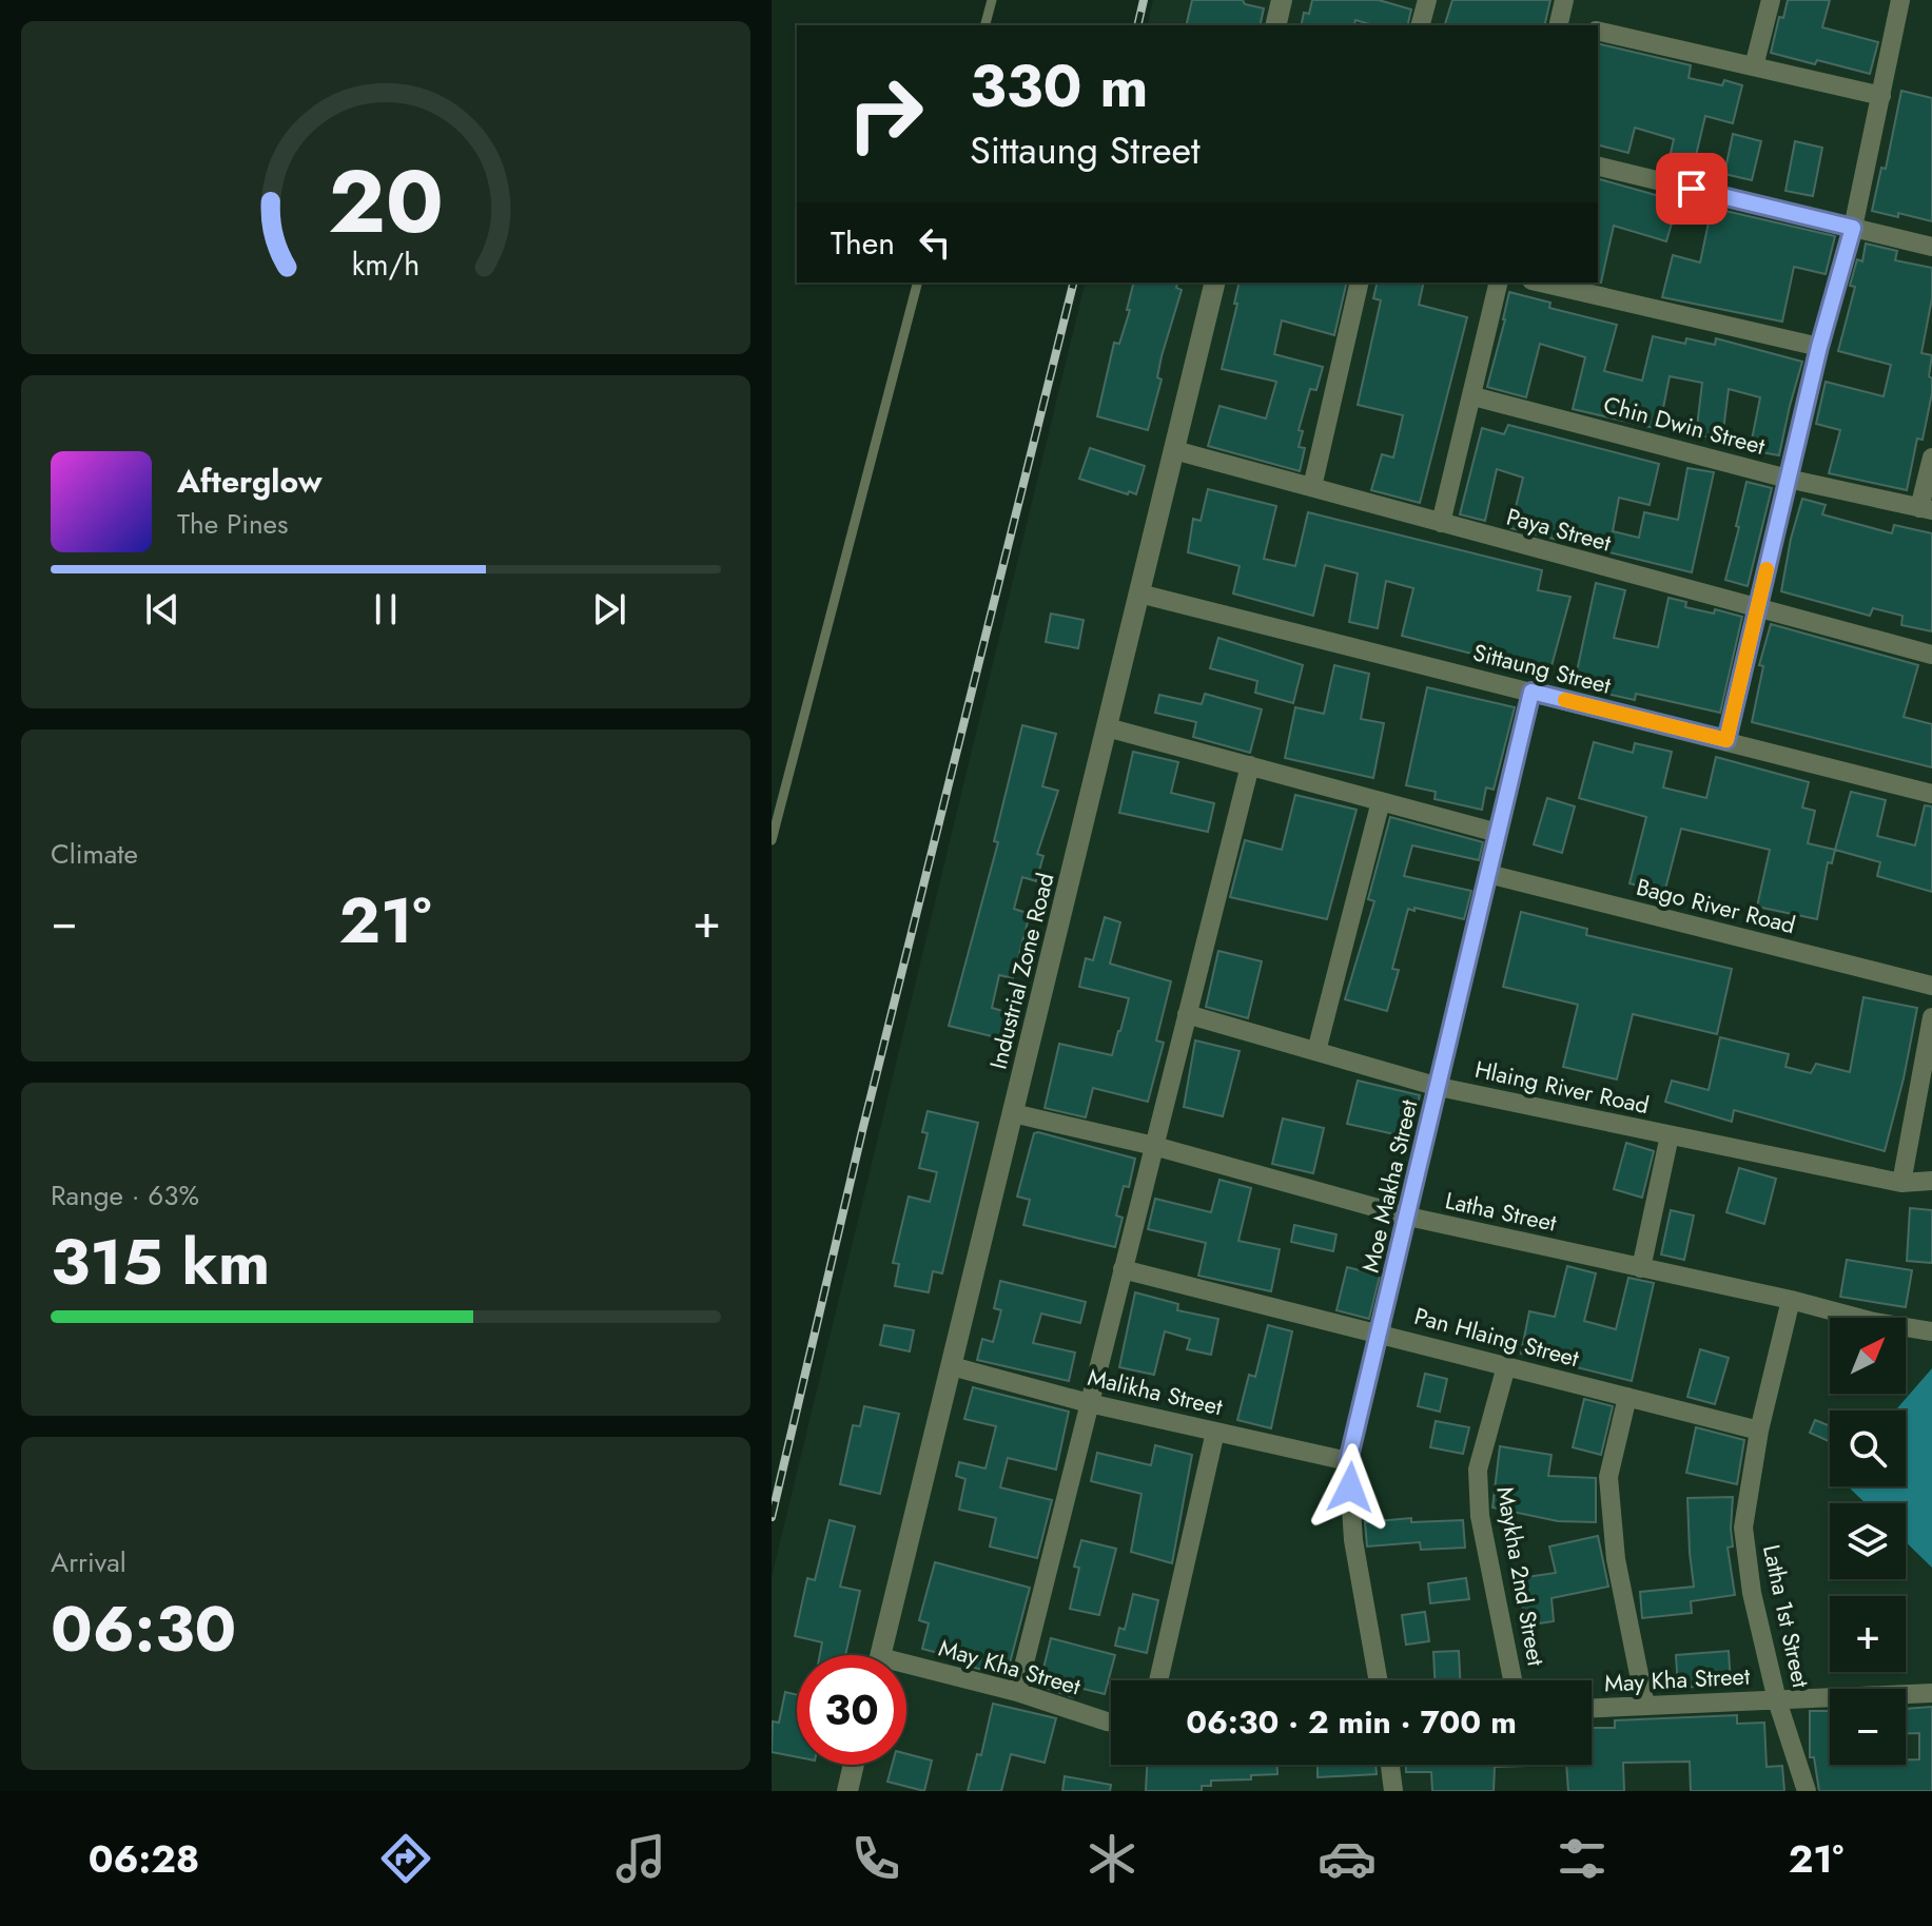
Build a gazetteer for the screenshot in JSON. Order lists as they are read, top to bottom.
{
  "streets": {
    "street": [
      "Chin Dwin Street",
      "Paya Street",
      "Sittaung Street",
      "Bago River Road",
      "Industrial Zone Road",
      "Hlaing River Road",
      "Moe Makha Street",
      "Latha Street",
      "Pan Hlaing Street",
      "Malikha Street",
      "Maykha 2nd Street",
      "Latha 1st Street",
      "May Kha Street"
    ]
  },
  "crossings": [
    ["Paya Street", "Industrial Zone Road"],
    ["Sittaung Street", "Industrial Zone Road"],
    ["Sittaung Street", "Moe Makha Street"],
    ["Bago River Road", "Moe Makha Street"],
    ["Industrial Zone Road", "Latha Street"],
    ["Industrial Zone Road", "Malikha Street"],
    ["Hlaing River Road", "Moe Makha Street"],
    ["Moe Makha Street", "Latha Street"],
    ["Moe Makha Street", "Pan Hlaing Street"],
    ["Moe Makha Street", "Malikha Street"],
    ["Latha Street", "Latha 1st Street"],
    ["Pan Hlaing Street", "Maykha 2nd Street"],
    ["Pan Hlaing Street", "Latha 1st Street"],
    ["Latha 1st Street", "May Kha Street"]
  ],
  "north": "top right",
  "page": {
    "turn": ["330 m", "Sittaung Street"],
    "then": "Then",
    "song": ["Afterglow", "The Pines"],
    "tile": [
      "Climate",
      ["Range · 63%", "315 km"],
      ["Arrival", "06:30"]
    ],
    "heat": ["−", "21°", "+"],
    "map_buttons": ["+", "−"],
    "limit": "30",
    "trip": "06:30 · 2 min · 700 m",
    "tabs": ["06:28", "21°"],
    "gauge": ["20", "km/h"]
  }
}
